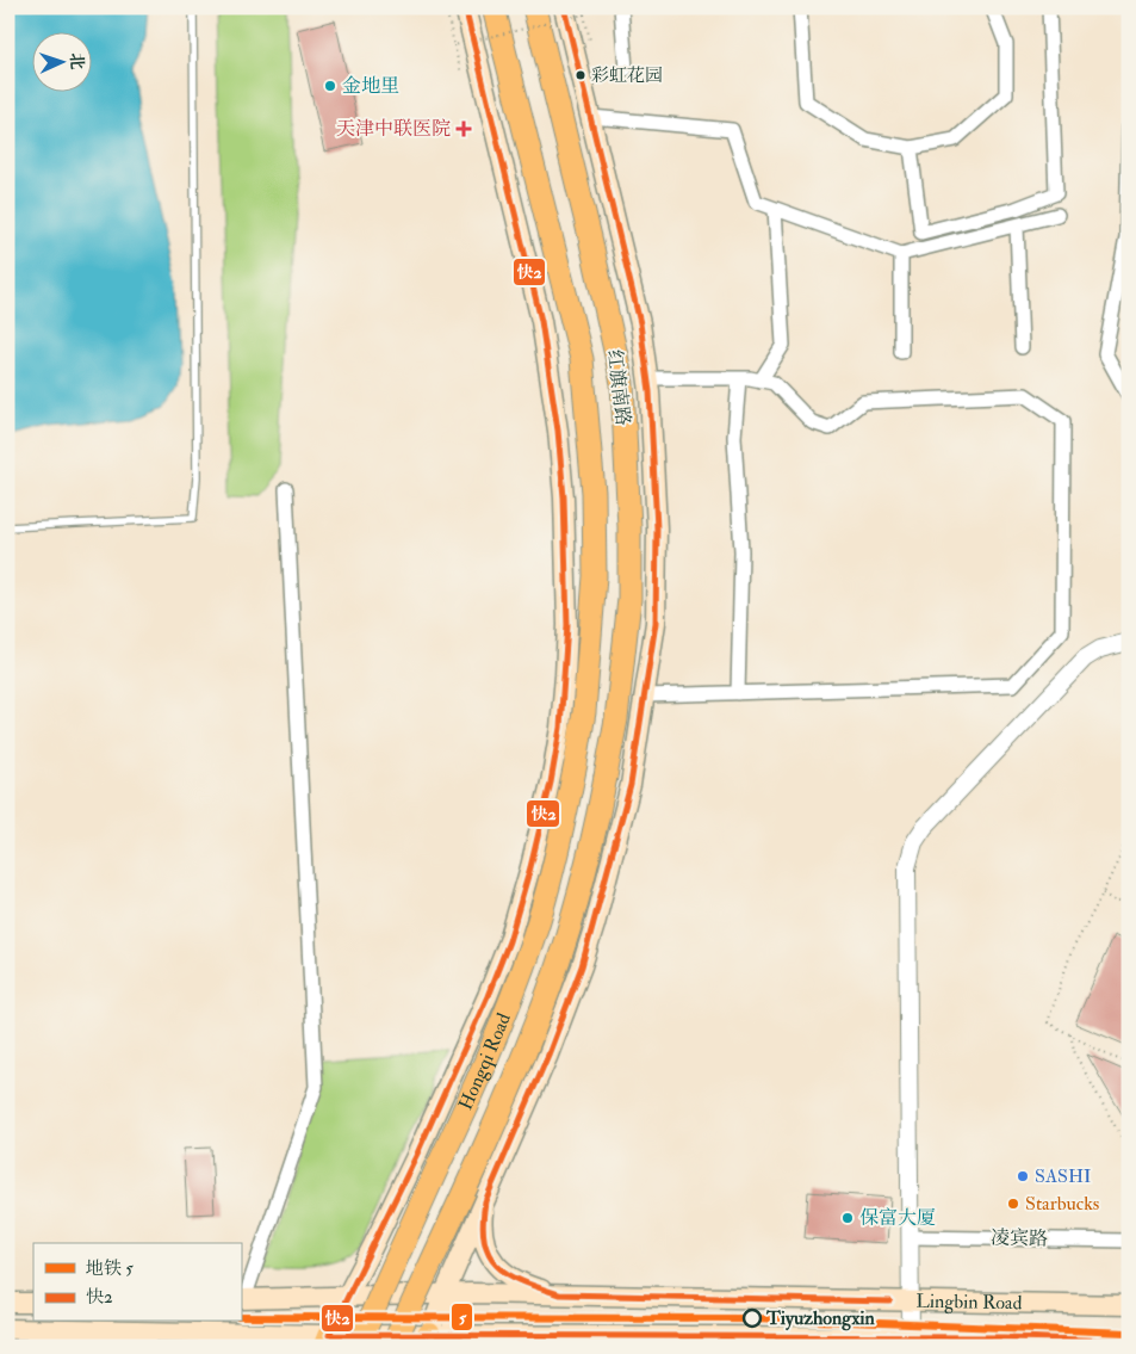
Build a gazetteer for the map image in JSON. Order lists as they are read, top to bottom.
{
  "streets": {
    "highway": ["红旗南路", "Hongqi Road"],
    "main road": ["Lingbin Road"],
    "street": ["凌宾路"]
  },
  "crossings": [
    ["红旗南路", "Hongqi Road"]
  ],
  "places": {
    "other": [
      "彩虹花园",
      "金地里",
      "SASHI",
      "Starbucks",
      "保富大厦",
      "Tiyuzhongxin"
    ],
    "health": ["天津中联医院"]
  },
  "lines": ["transit line 快2", "metro line 5"],
  "legend": ["地铁 5", "快2"],
  "north": "right"
}
